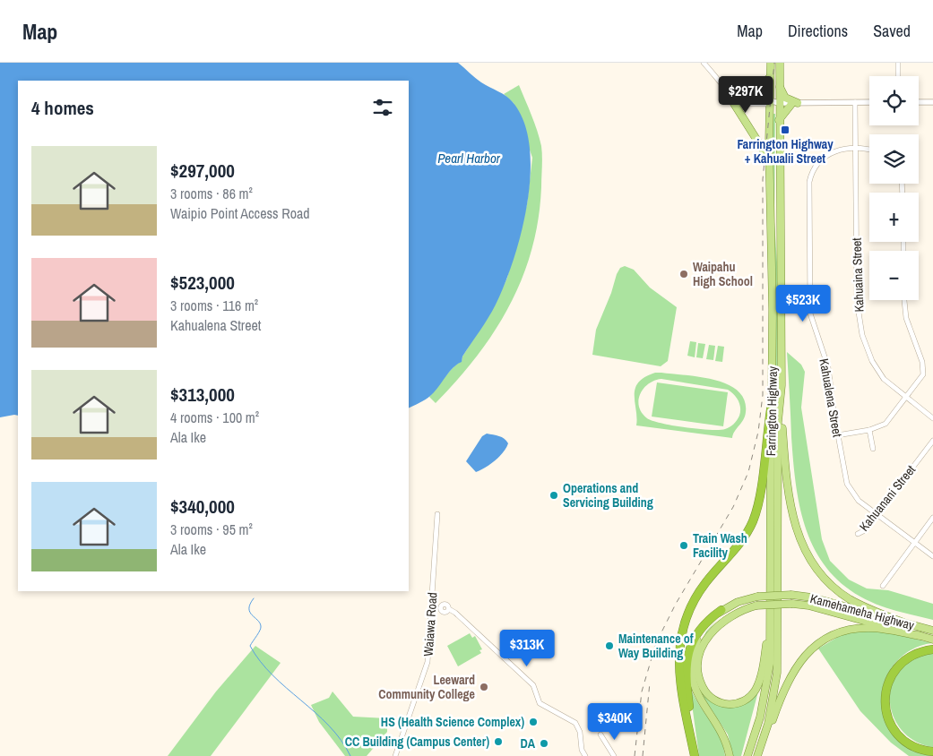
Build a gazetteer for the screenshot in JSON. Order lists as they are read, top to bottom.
{
  "streets": {
    "main road": ["Farrington Highway", "Kamehameha Highway"],
    "street": [
      "Kahuaina Street",
      "Kahualena Street",
      "Kahuanani Street",
      "Waiawa Road"
    ]
  },
  "crossings": [
    ["Kahuaina Street", "Kahualena Street"],
    ["Kahualena Street", "Kahuanani Street"]
  ],
  "water": ["Pearl Harbor"],
  "places": {
    "transit": ["Farrington Highway + Kahualii Street"],
    "other": [
      "Waipahu High School",
      "Operations and Servicing Building",
      "Train Wash Facility",
      "Maintenance of Way Building",
      "Leeward Community College",
      "HS (Health Science Complex)",
      "CC Building (Campus Center)",
      "DA"
    ]
  },
  "page": {
    "header": "Map",
    "nav": ["Map", "Directions", "Saved"],
    "map_buttons": ["+", "−"],
    "price": [
      "$297K",
      "$523K",
      "$313K",
      "$340K"
    ],
    "heading": "4 homes",
    "list": [
      {
        "name": "$297,000",
        "note": "3 rooms · 86 m² · Waipio Point Access Road"
      },
      {
        "name": "$523,000",
        "note": "3 rooms · 116 m² · Kahualena Street"
      },
      {
        "name": "$313,000",
        "note": "4 rooms · 100 m² · Ala Ike"
      },
      {
        "name": "$340,000",
        "note": "3 rooms · 95 m² · Ala Ike"
      }
    ]
  }
}
